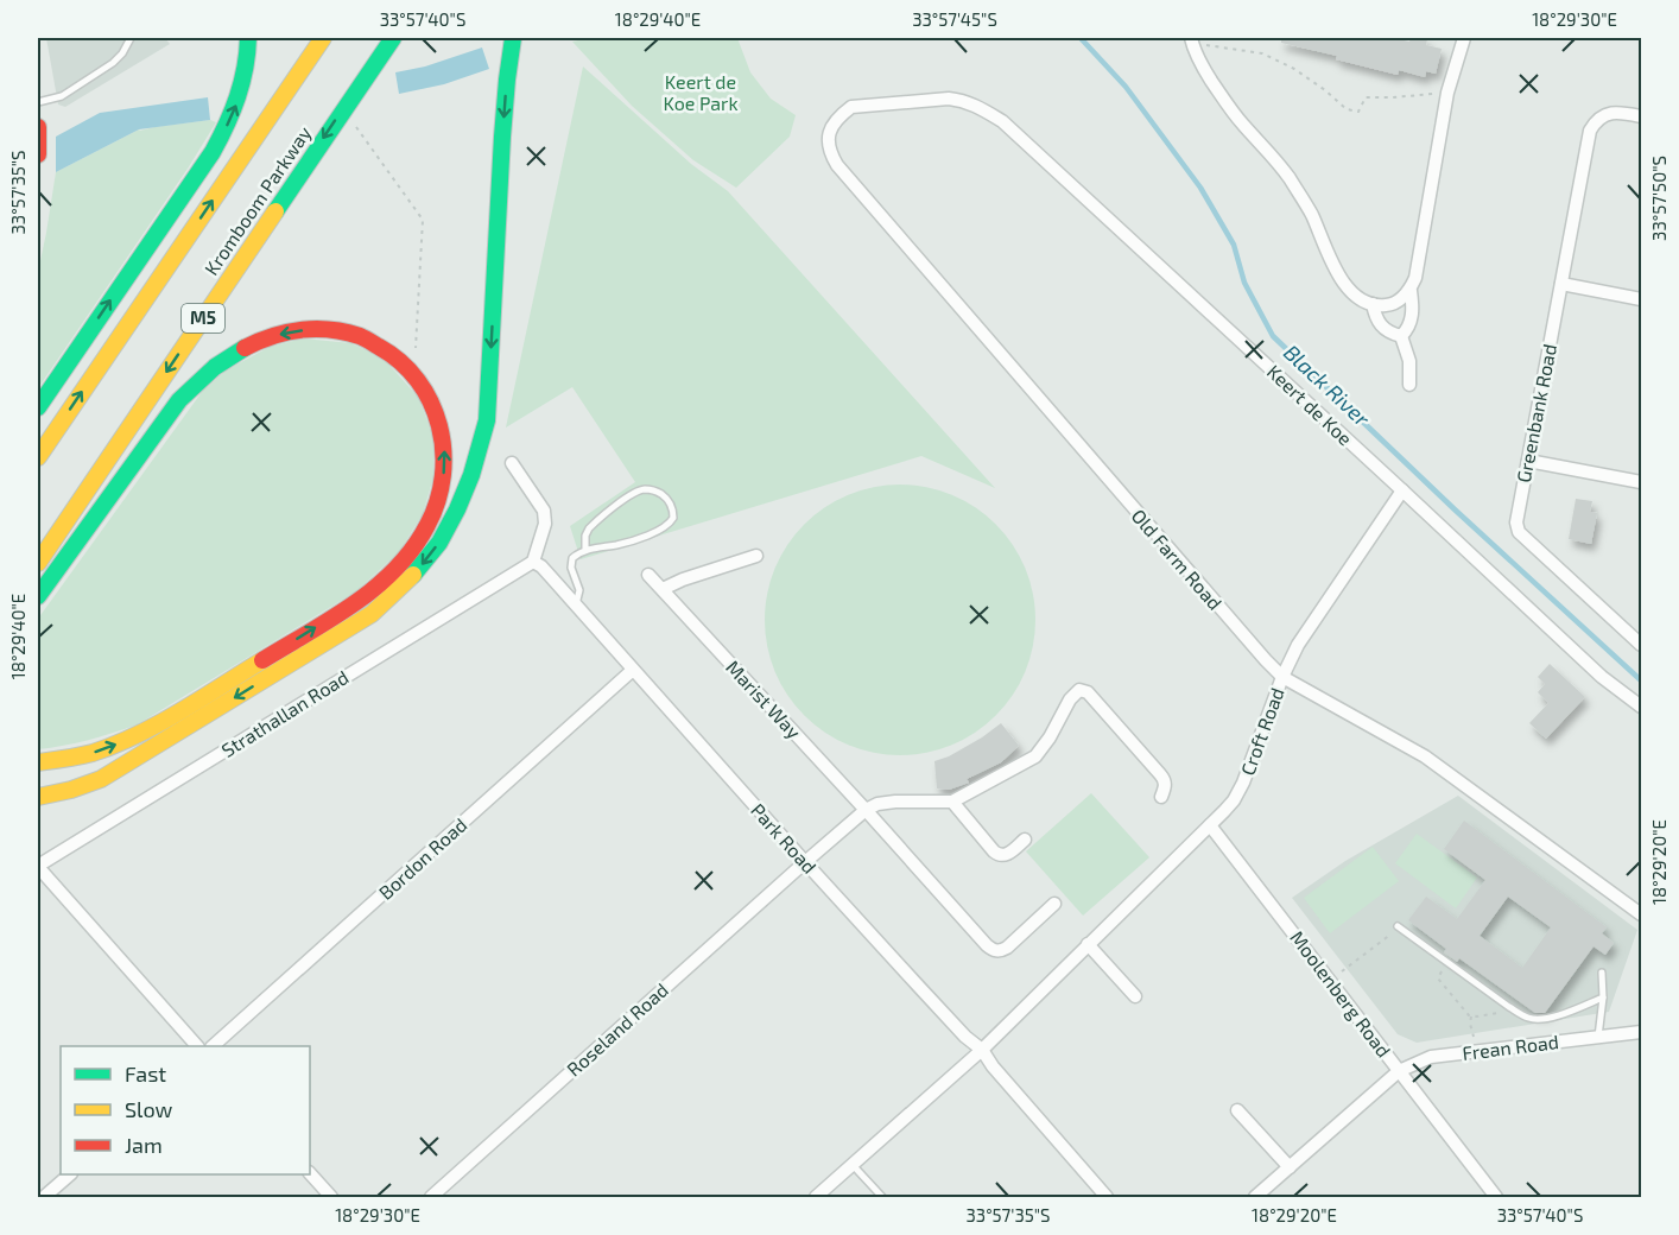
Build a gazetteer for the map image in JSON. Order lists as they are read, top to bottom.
{
  "streets": {
    "main road": ["Kromboom Parkway", "M5"],
    "street": [
      "Keert de Koe",
      "Greenbank Road",
      "Old Farm Road",
      "Marist Way",
      "Strathallan Road",
      "Croft Road",
      "Park Road",
      "Bordon Road",
      "Moolenberg Road",
      "Roseland Road",
      "Frean Road"
    ]
  },
  "crossings": [
    ["Keert de Koe", "Old Farm Road"],
    ["Keert de Koe", "Croft Road"],
    ["Old Farm Road", "Croft Road"],
    ["Marist Way", "Roseland Road"],
    ["Strathallan Road", "Park Road"],
    ["Croft Road", "Park Road"],
    ["Croft Road", "Moolenberg Road"],
    ["Park Road", "Bordon Road"],
    ["Park Road", "Roseland Road"],
    ["Moolenberg Road", "Frean Road"]
  ],
  "water": ["Black River"],
  "parks": ["Keert de Koe Park"],
  "legend": ["Fast", "Slow", "Jam"],
  "coordinates": [
    "33°57'40\"S",
    "18°29'40\"E",
    "33°57'45\"S",
    "18°29'30\"E",
    "33°57'35\"S",
    "33°57'50\"S",
    "18°29'20\"E"
  ]
}
